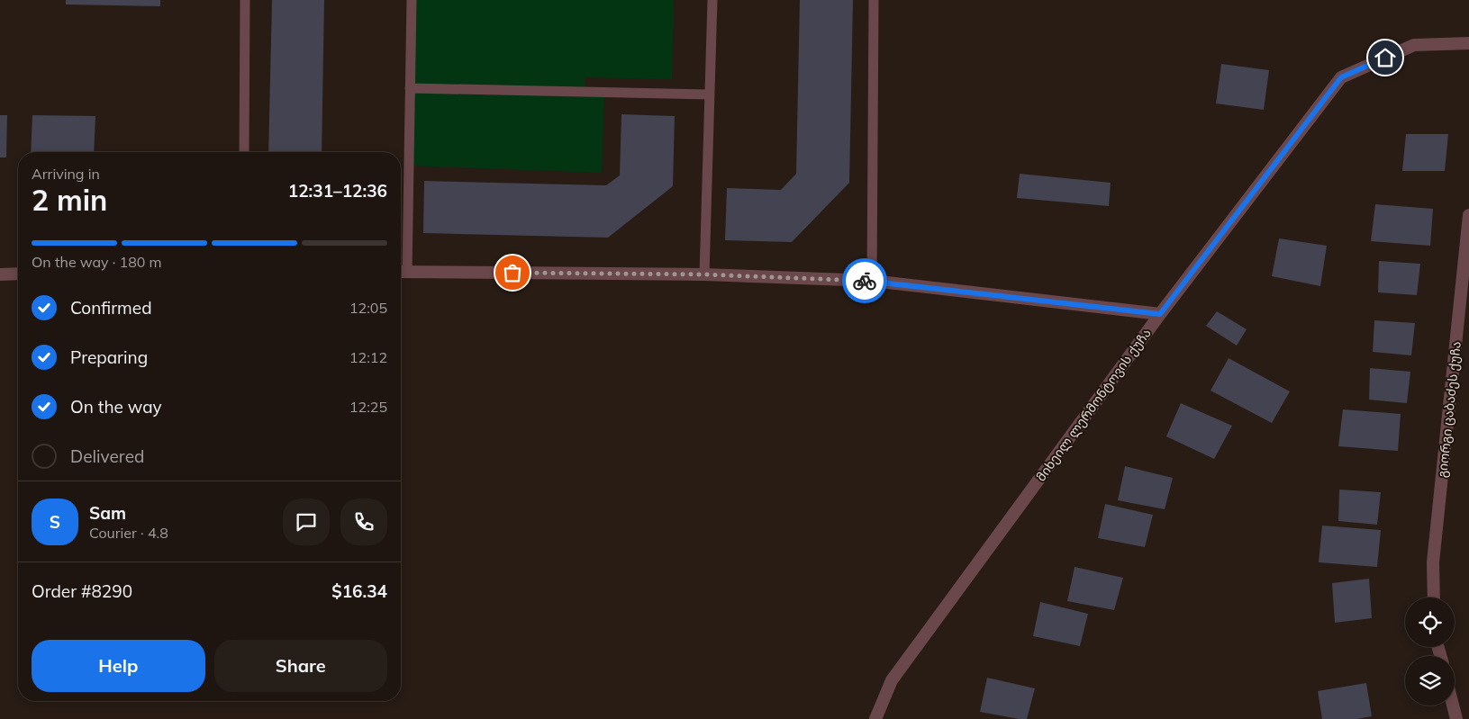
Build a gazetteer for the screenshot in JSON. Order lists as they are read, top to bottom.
{
  "streets": {
    "street": ["მიხეილ ლერმონტოვის ქუჩა", "გიორგი ცაბაძეს ქუჩა"]
  },
  "page": {
    "heading": ["2 min", "Arriving in", "12:31–12:36"],
    "panel": [
      "Sam",
      "Courier · 4.8",
      "Order #8290",
      "$16.34"
    ],
    "bar": "On the way · 180 m",
    "list": [
      ["Confirmed", "12:05"],
      ["Preparing", "12:12"],
      ["On the way", "12:25"],
      "Delivered"
    ],
    "round": "S",
    "buttons": ["Help", "Share"]
  }
}
